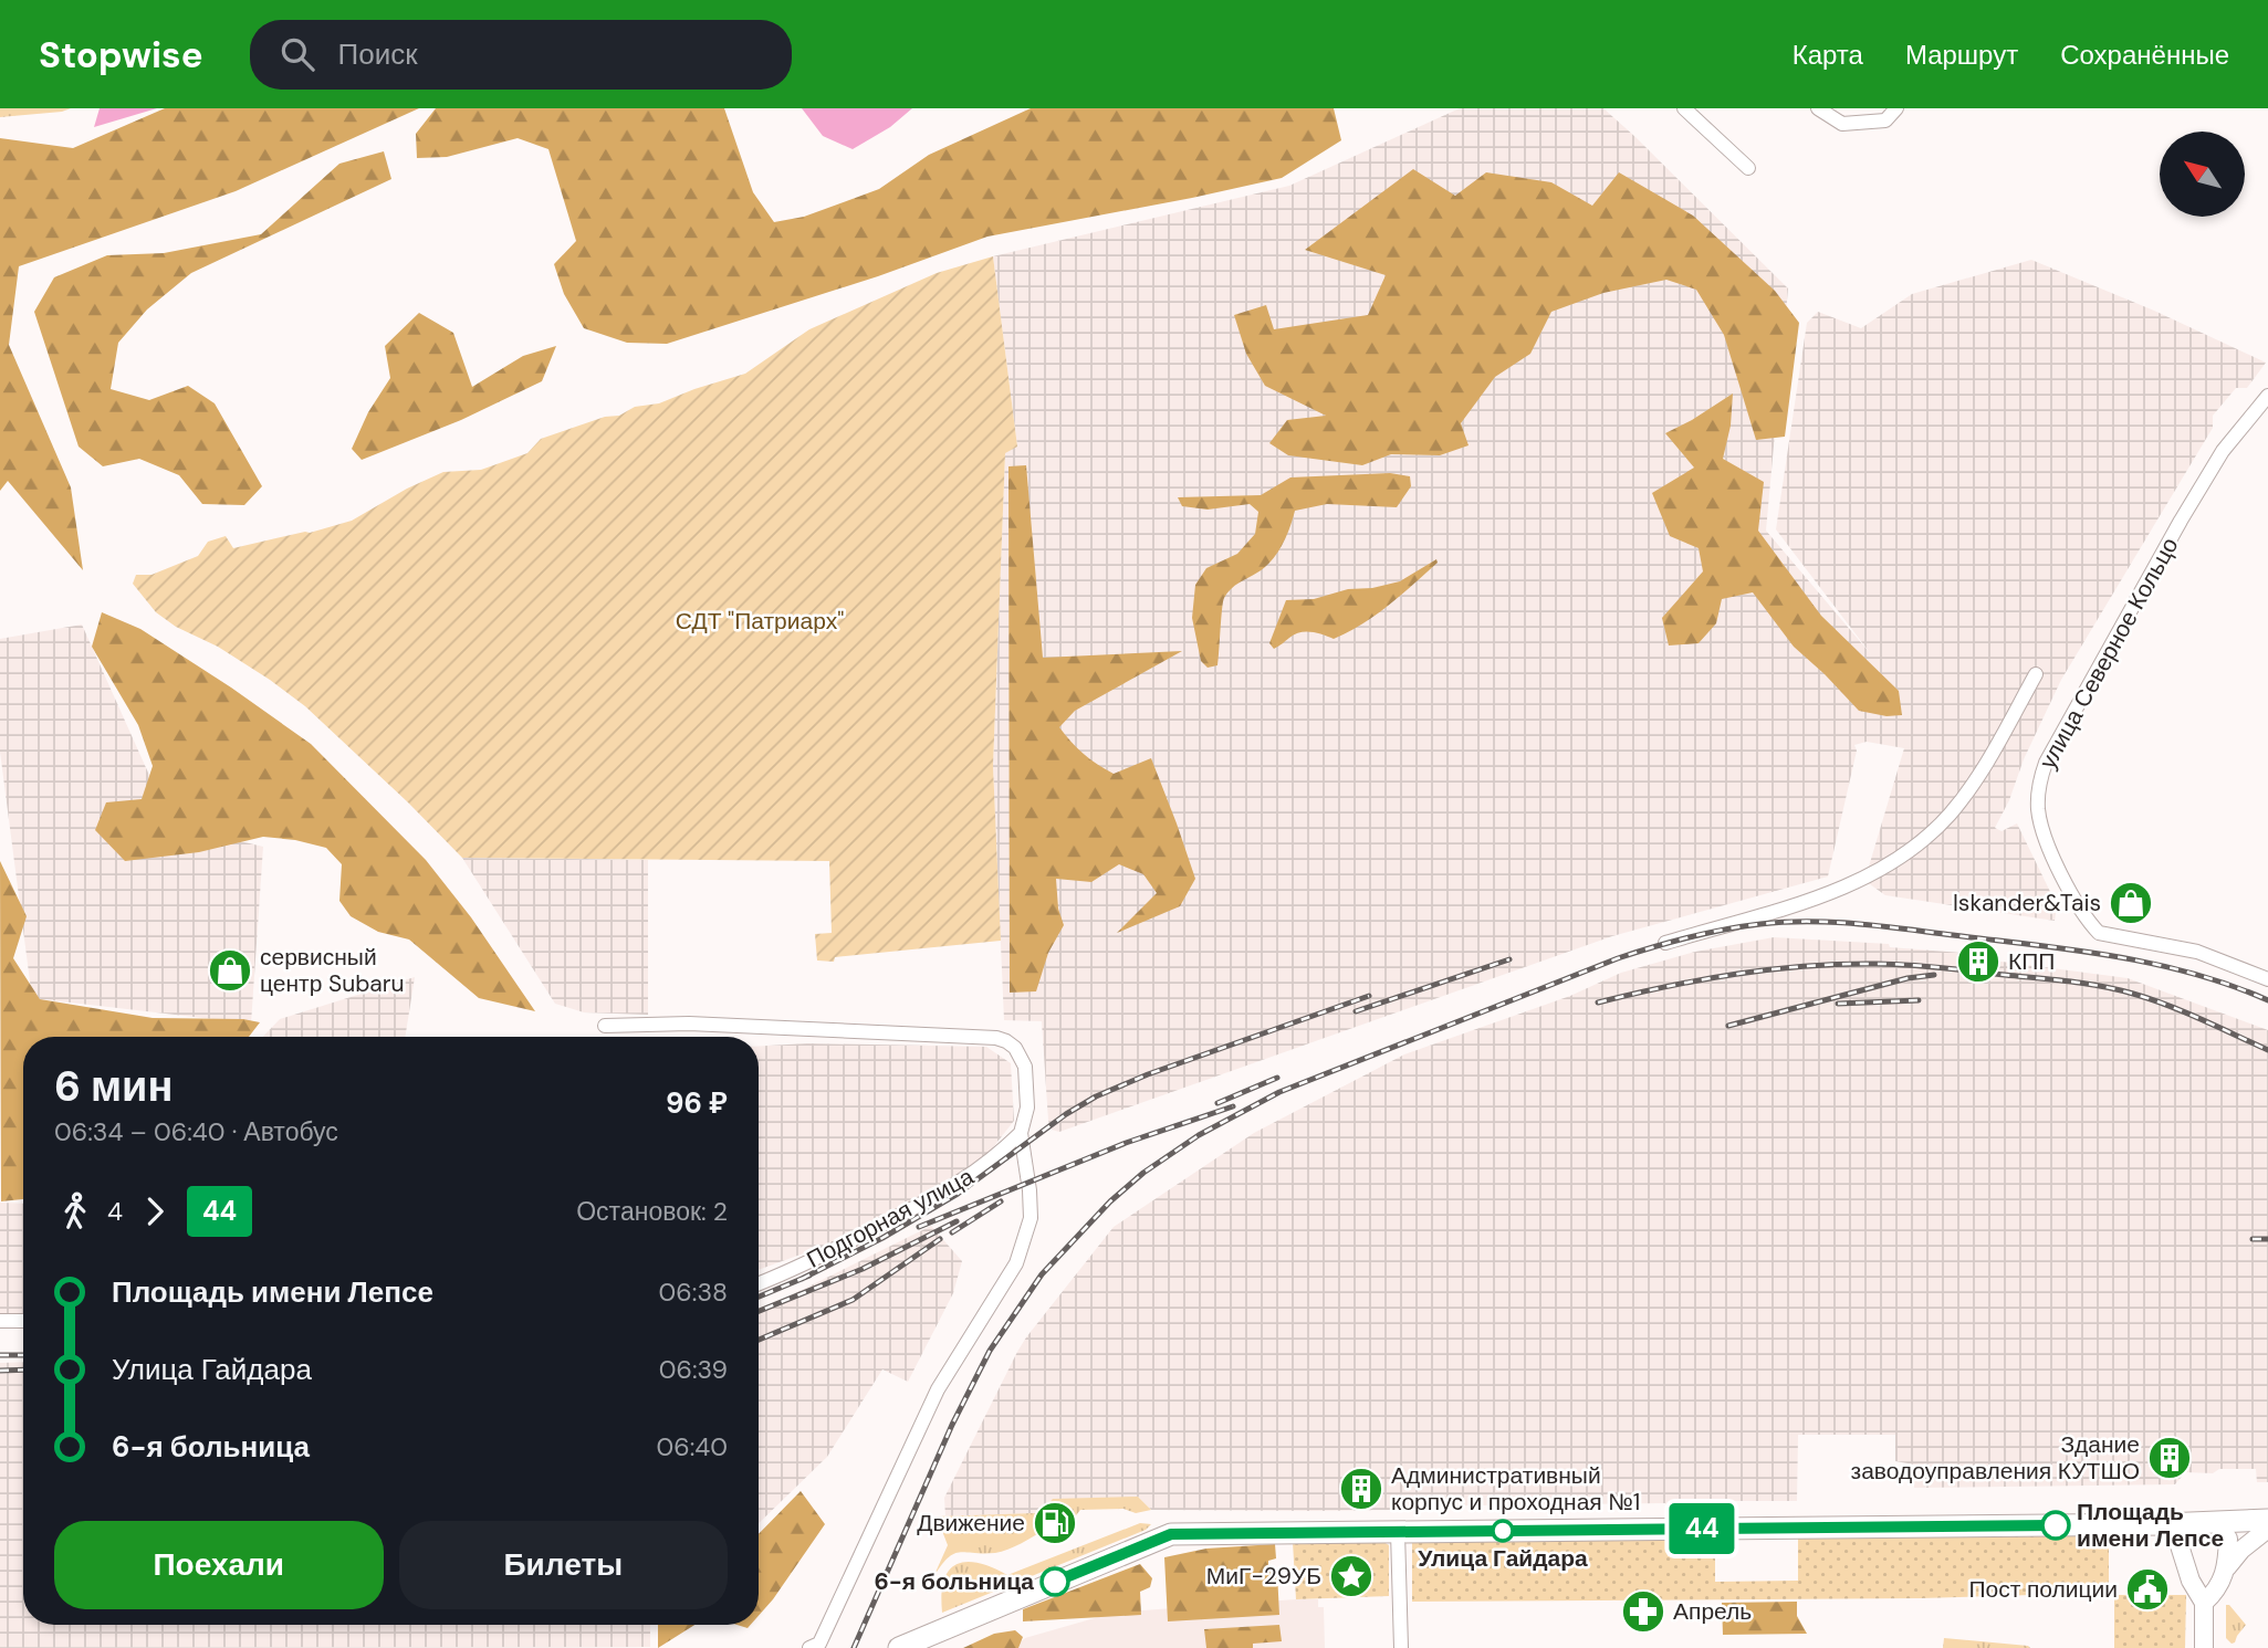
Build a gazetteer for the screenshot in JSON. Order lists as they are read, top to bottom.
{
  "streets": {
    "street": ["улица Северное Кольцо", "Подгорная улица"]
  },
  "parks": ["СДТ \"Патриарх\""],
  "places": {
    "shop": ["Iskander&Tais", "сервисный центр Subaru"],
    "building": ["КПП", "Здание заводоуправления КУТШО", "Административный корпус и проходная №1"],
    "fuel station": ["Движение"],
    "other": ["Площадь имени Лепсе", "Улица Гайдара", "6-я больница"],
    "place": ["МиГ-29УБ"],
    "public building": ["Пост полиции"],
    "pharmacy": ["Апрель"]
  },
  "lines": ["bus line 44"],
  "north": "top left",
  "page": {
    "header": "Stopwise",
    "search": "Поиск",
    "nav": ["Карта", "Маршрут", "Сохранённые"],
    "on_map": "44",
    "heading": ["6 мин", "06:34 – 06:40 · Автобус", "96 ₽"],
    "legs": ["4", "44", "Остановок: 2"],
    "list": [
      {
        "name": "Площадь имени Лепсе",
        "value": "06:38"
      },
      {
        "name": "Улица Гайдара",
        "value": "06:39"
      },
      {
        "name": "6-я больница",
        "value": "06:40"
      }
    ],
    "buttons": ["Поехали", "Билеты"]
  }
}
